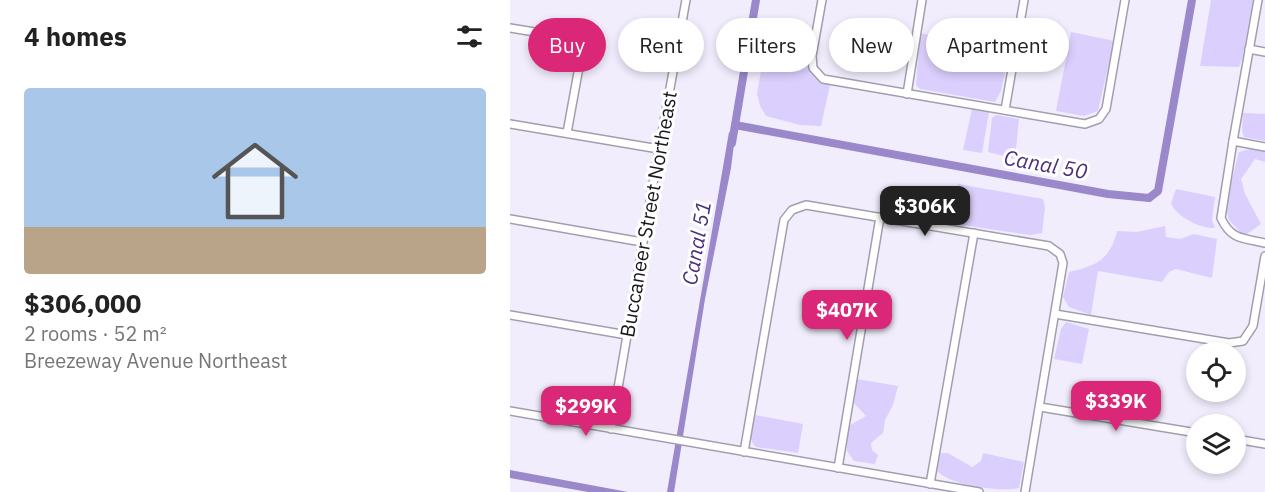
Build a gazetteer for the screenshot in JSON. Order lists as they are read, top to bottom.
{
  "streets": {
    "street": ["Buccaneer Street Northeast"]
  },
  "water": ["Canal 50", "Canal 51"],
  "page": {
    "heading": "4 homes",
    "chip": [
      "Buy",
      "Rent",
      "Filters",
      "New",
      "Apartment"
    ],
    "list": [
      {
        "name": "$306,000",
        "note": "2 rooms · 52 m² · Breezeway Avenue Northeast"
      }
    ],
    "price": [
      "$306K",
      "$407K",
      "$339K",
      "$299K"
    ]
  }
}
